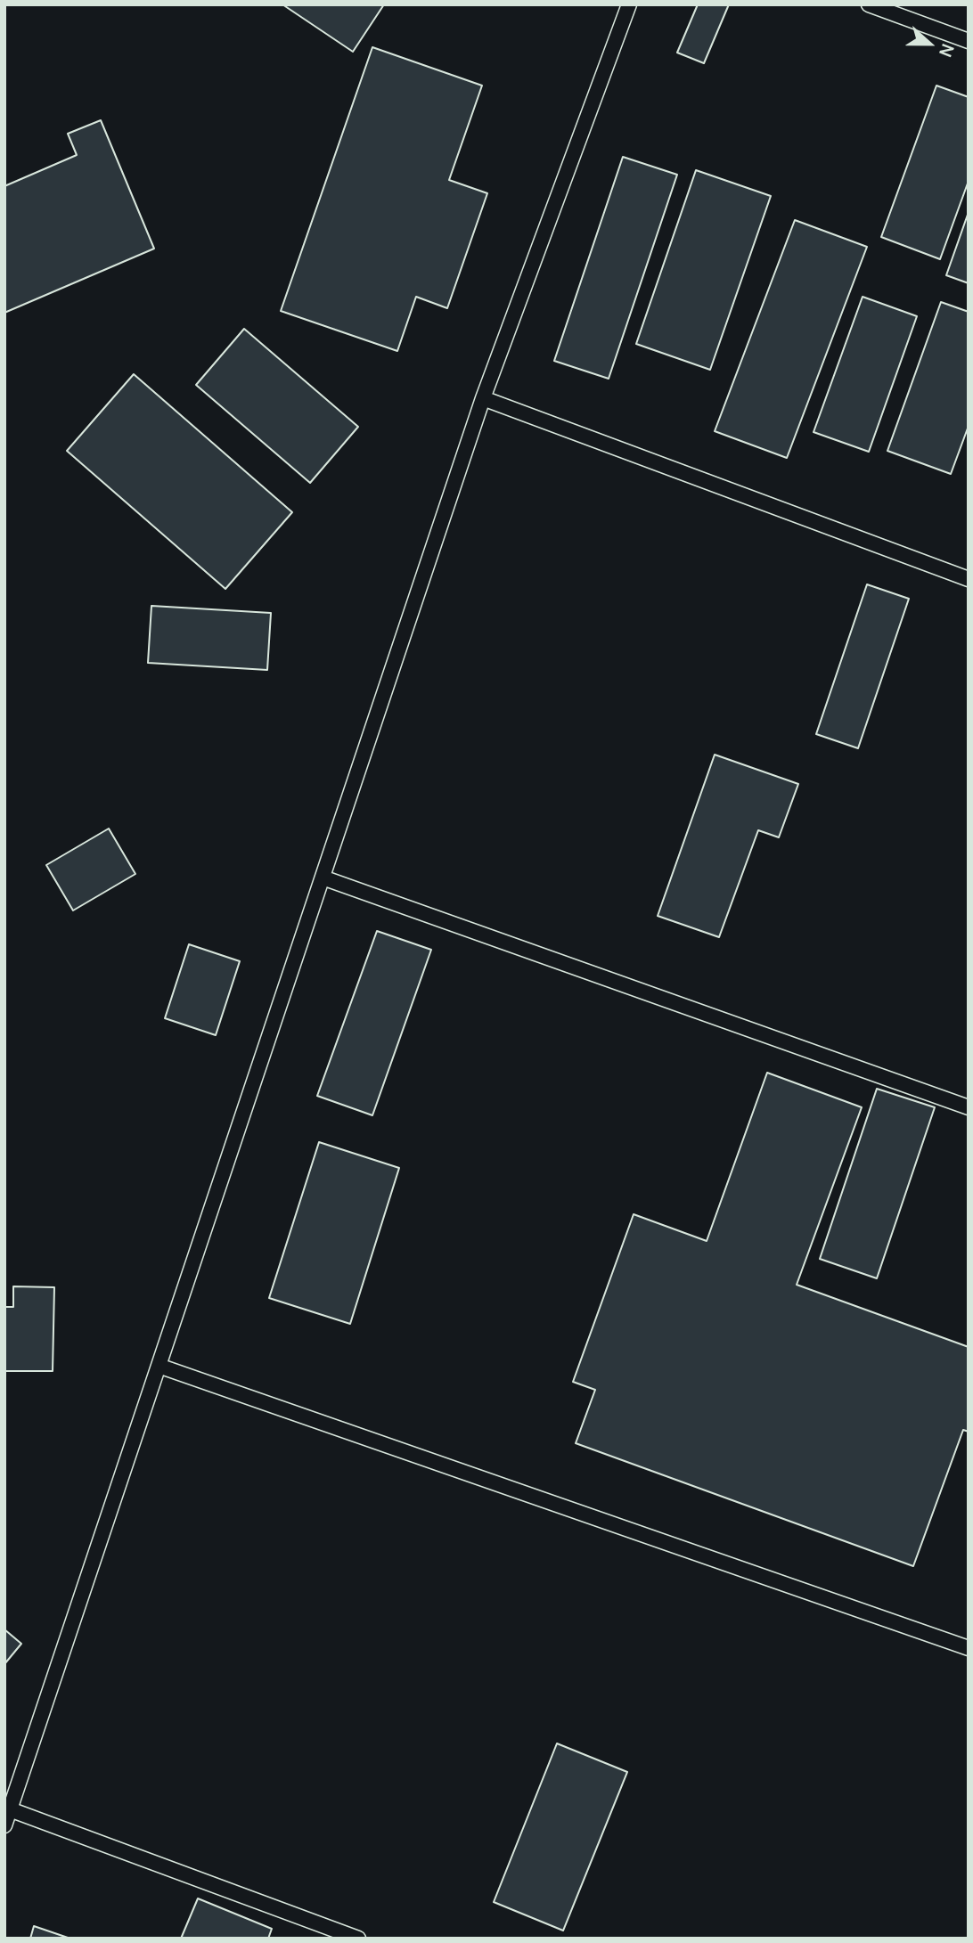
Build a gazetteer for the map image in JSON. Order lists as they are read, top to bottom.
{
  "north": "right"
}
